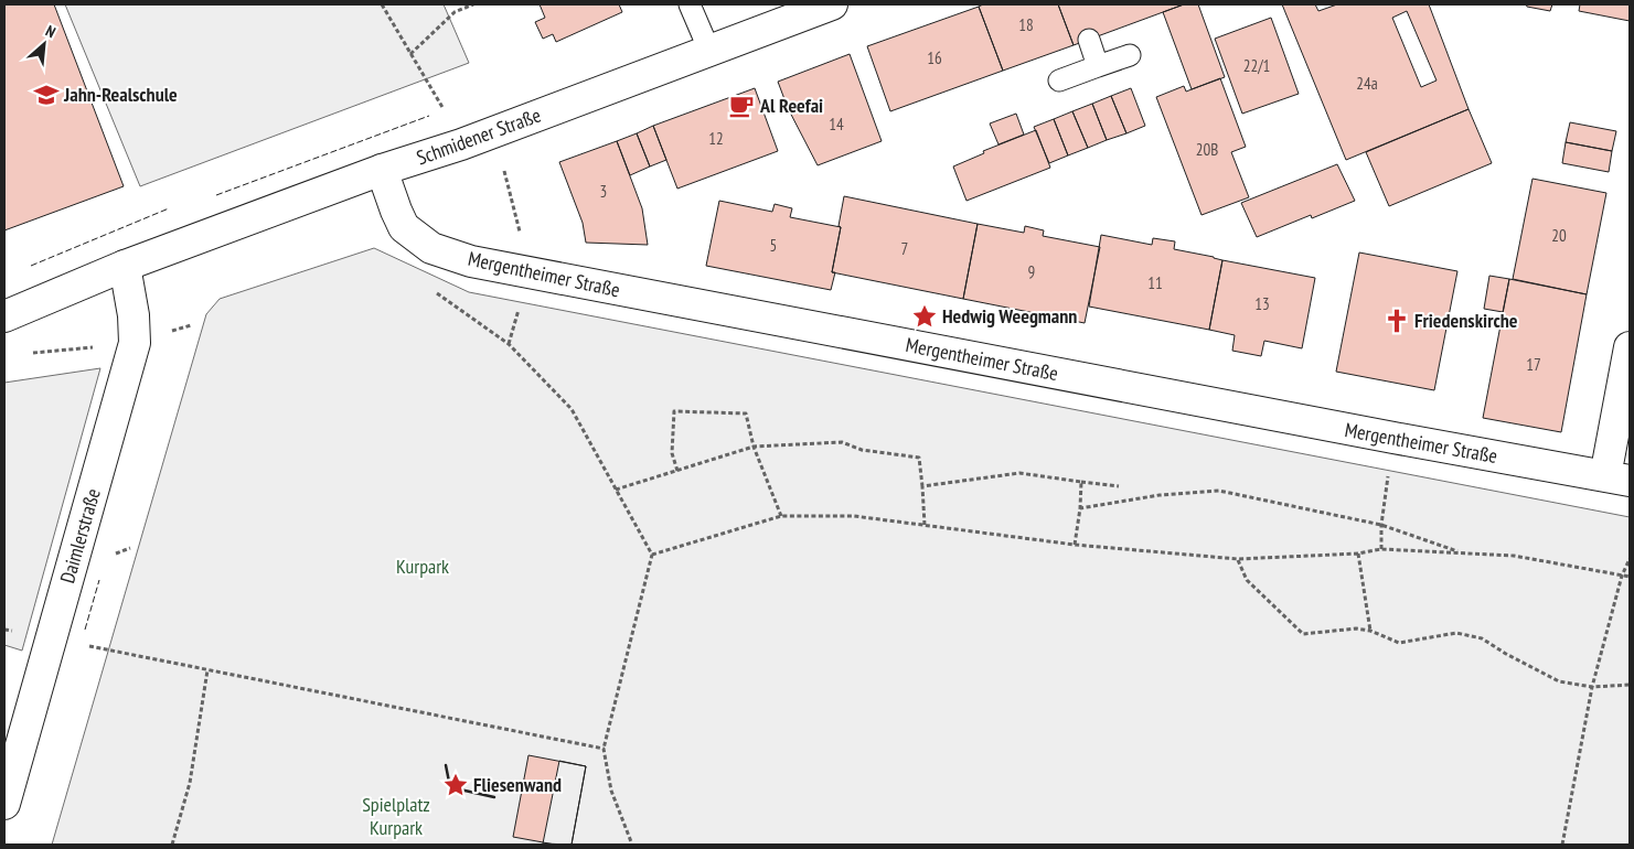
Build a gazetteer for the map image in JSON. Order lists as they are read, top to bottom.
{
  "streets": {
    "street": ["Schmidener Straße", "Mergentheimer Straße", "Daimlerstraße"]
  },
  "crossings": [
    ["Schmidener Straße", "Mergentheimer Straße"],
    ["Schmidener Straße", "Daimlerstraße"]
  ],
  "parks": ["Kurpark", "Spielplatz Kurpark"],
  "places": {
    "school or university": ["Jahn-Realschule"],
    "cafe": ["Al Reefai"],
    "place": ["Hedwig Weegmann", "Fliesenwand"],
    "church": ["Friedenskirche"]
  },
  "house_numbers": [
    "18",
    "16",
    "22/1",
    "24a",
    "14",
    "12",
    "20B",
    "3",
    "20",
    "5",
    "7",
    "9",
    "11",
    "13",
    "17"
  ],
  "north": "top right"
}
